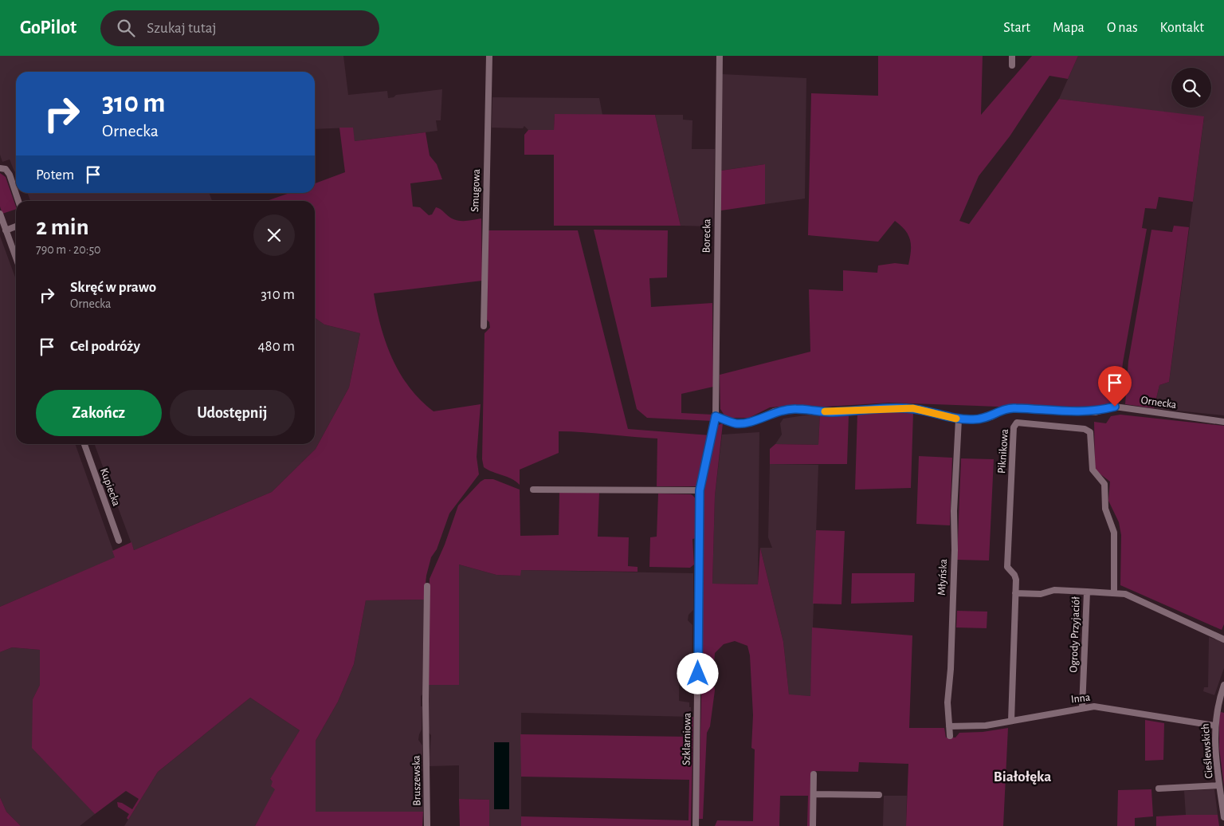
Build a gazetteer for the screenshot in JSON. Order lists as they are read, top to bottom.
{
  "streets": {
    "street": [
      "Smugowa",
      "Borecka",
      "Ornecka",
      "Piknikowa",
      "Kupiecka",
      "Młyńska",
      "Ogrody Przyjaciół",
      "Inna",
      "Szklarniowa",
      "Cieślewskich",
      "Bruszewska"
    ]
  },
  "crossings": [
    ["Borecka", "Ornecka"],
    ["Borecka", "Szklarniowa"],
    ["Ornecka", "Młyńska"],
    ["Ornecka", "Szklarniowa"],
    ["Piknikowa", "Ogrody Przyjaciół"],
    ["Piknikowa", "Inna"],
    ["Młyńska", "Inna"],
    ["Ogrody Przyjaciół", "Inna"],
    ["Inna", "Cieślewskich"]
  ],
  "districts": ["Białołęka"],
  "page": {
    "header": "GoPilot",
    "search": "Szukaj tutaj",
    "nav": [
      "Start",
      "Mapa",
      "O nas",
      "Kontakt"
    ],
    "turn": ["310 m", "Ornecka"],
    "then": "Potem",
    "heading": ["2 min", "790 m · 20:50"],
    "list": [
      {
        "name": "Skręć w prawo",
        "note": "Ornecka",
        "value": "310 m"
      },
      {
        "name": "Cel podróży",
        "value": "480 m"
      }
    ],
    "buttons": ["Zakończ", "Udostępnij"]
  }
}
